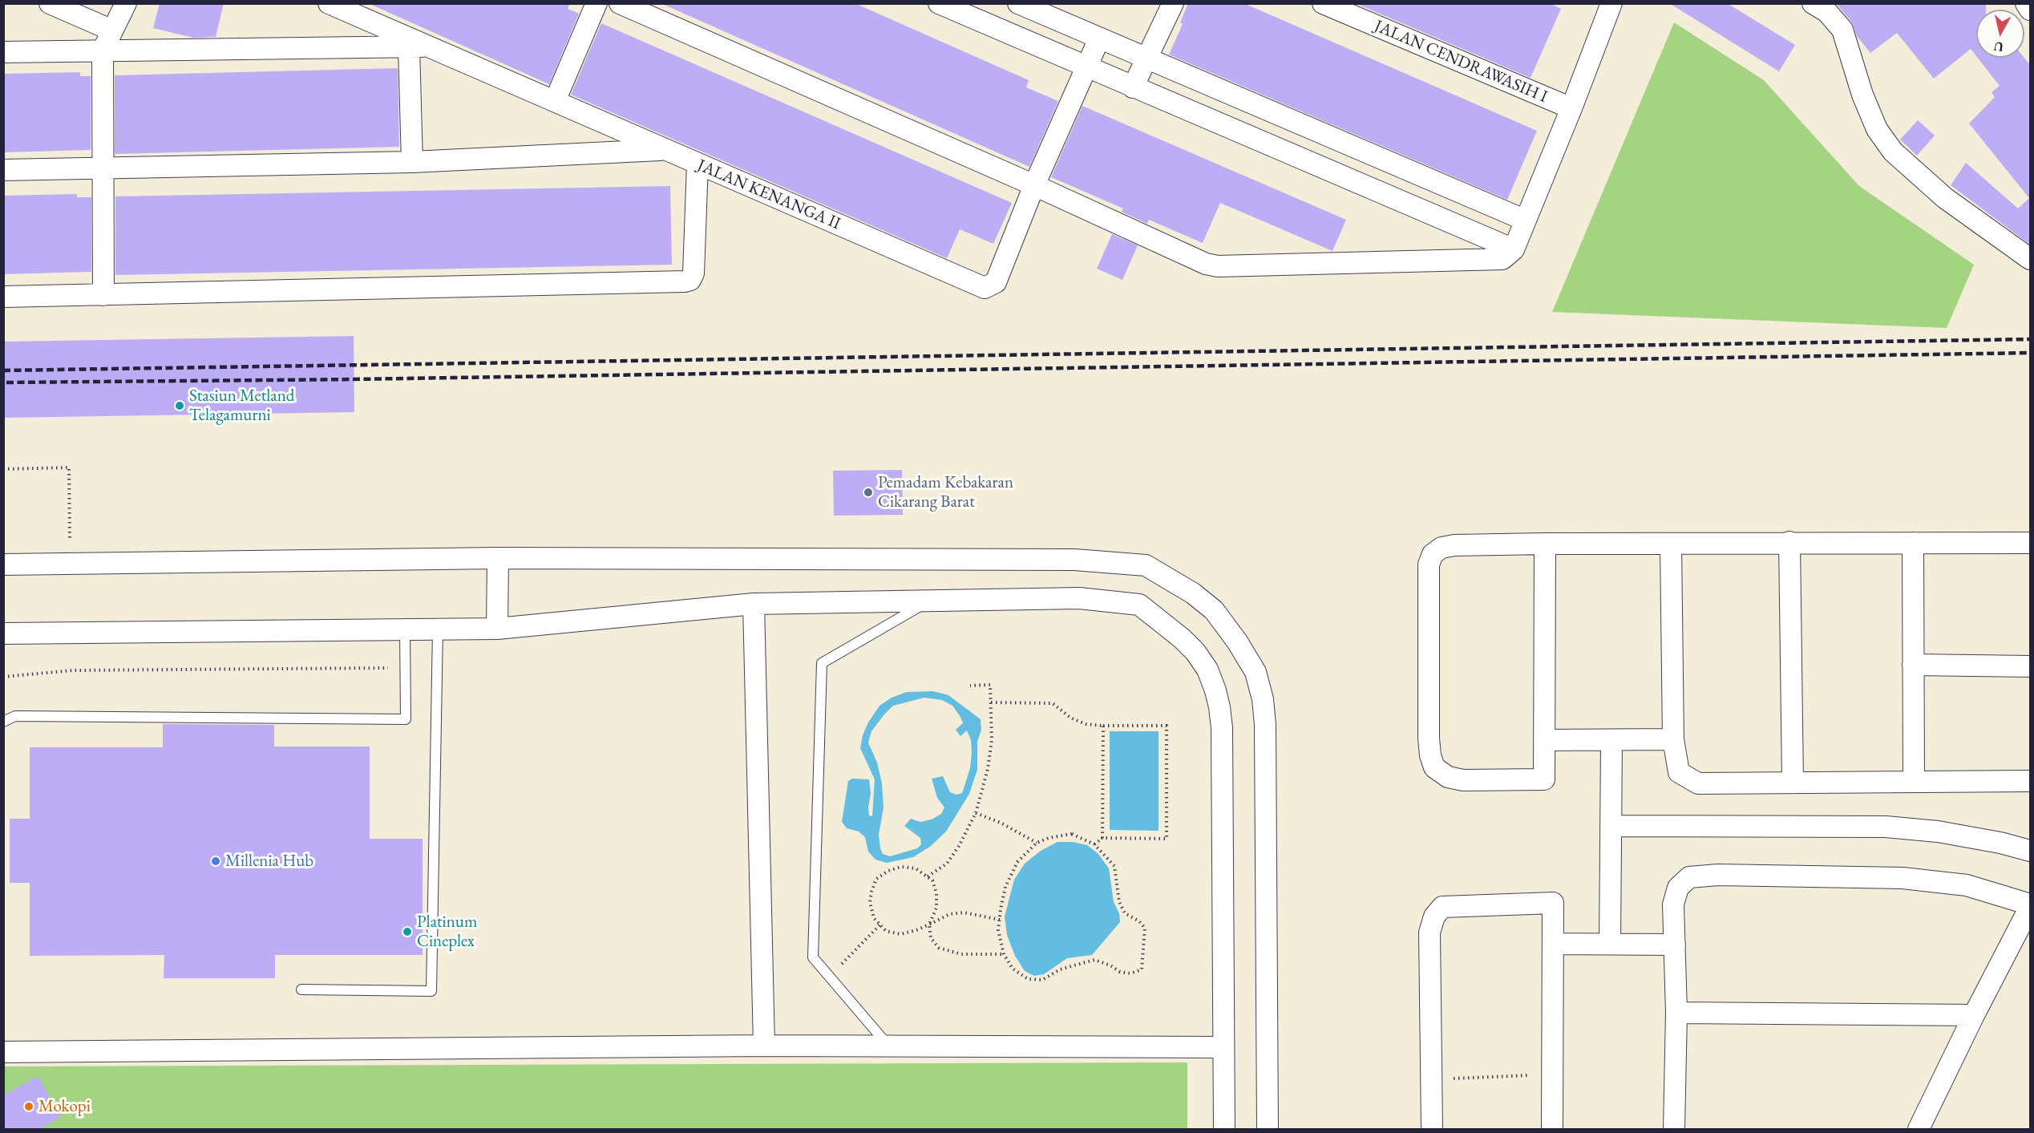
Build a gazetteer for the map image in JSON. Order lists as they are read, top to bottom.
{
  "streets": {
    "street": ["JALAN CENDRAWASIH I", "JALAN KENANGA II"]
  },
  "places": [
    "Stasiun Metland Telagamurni",
    "Pemadam Kebakaran Cikarang Barat",
    "Millenia Hub",
    "Platinum Cineplex",
    "Mokopi"
  ],
  "north": "bottom"
}
